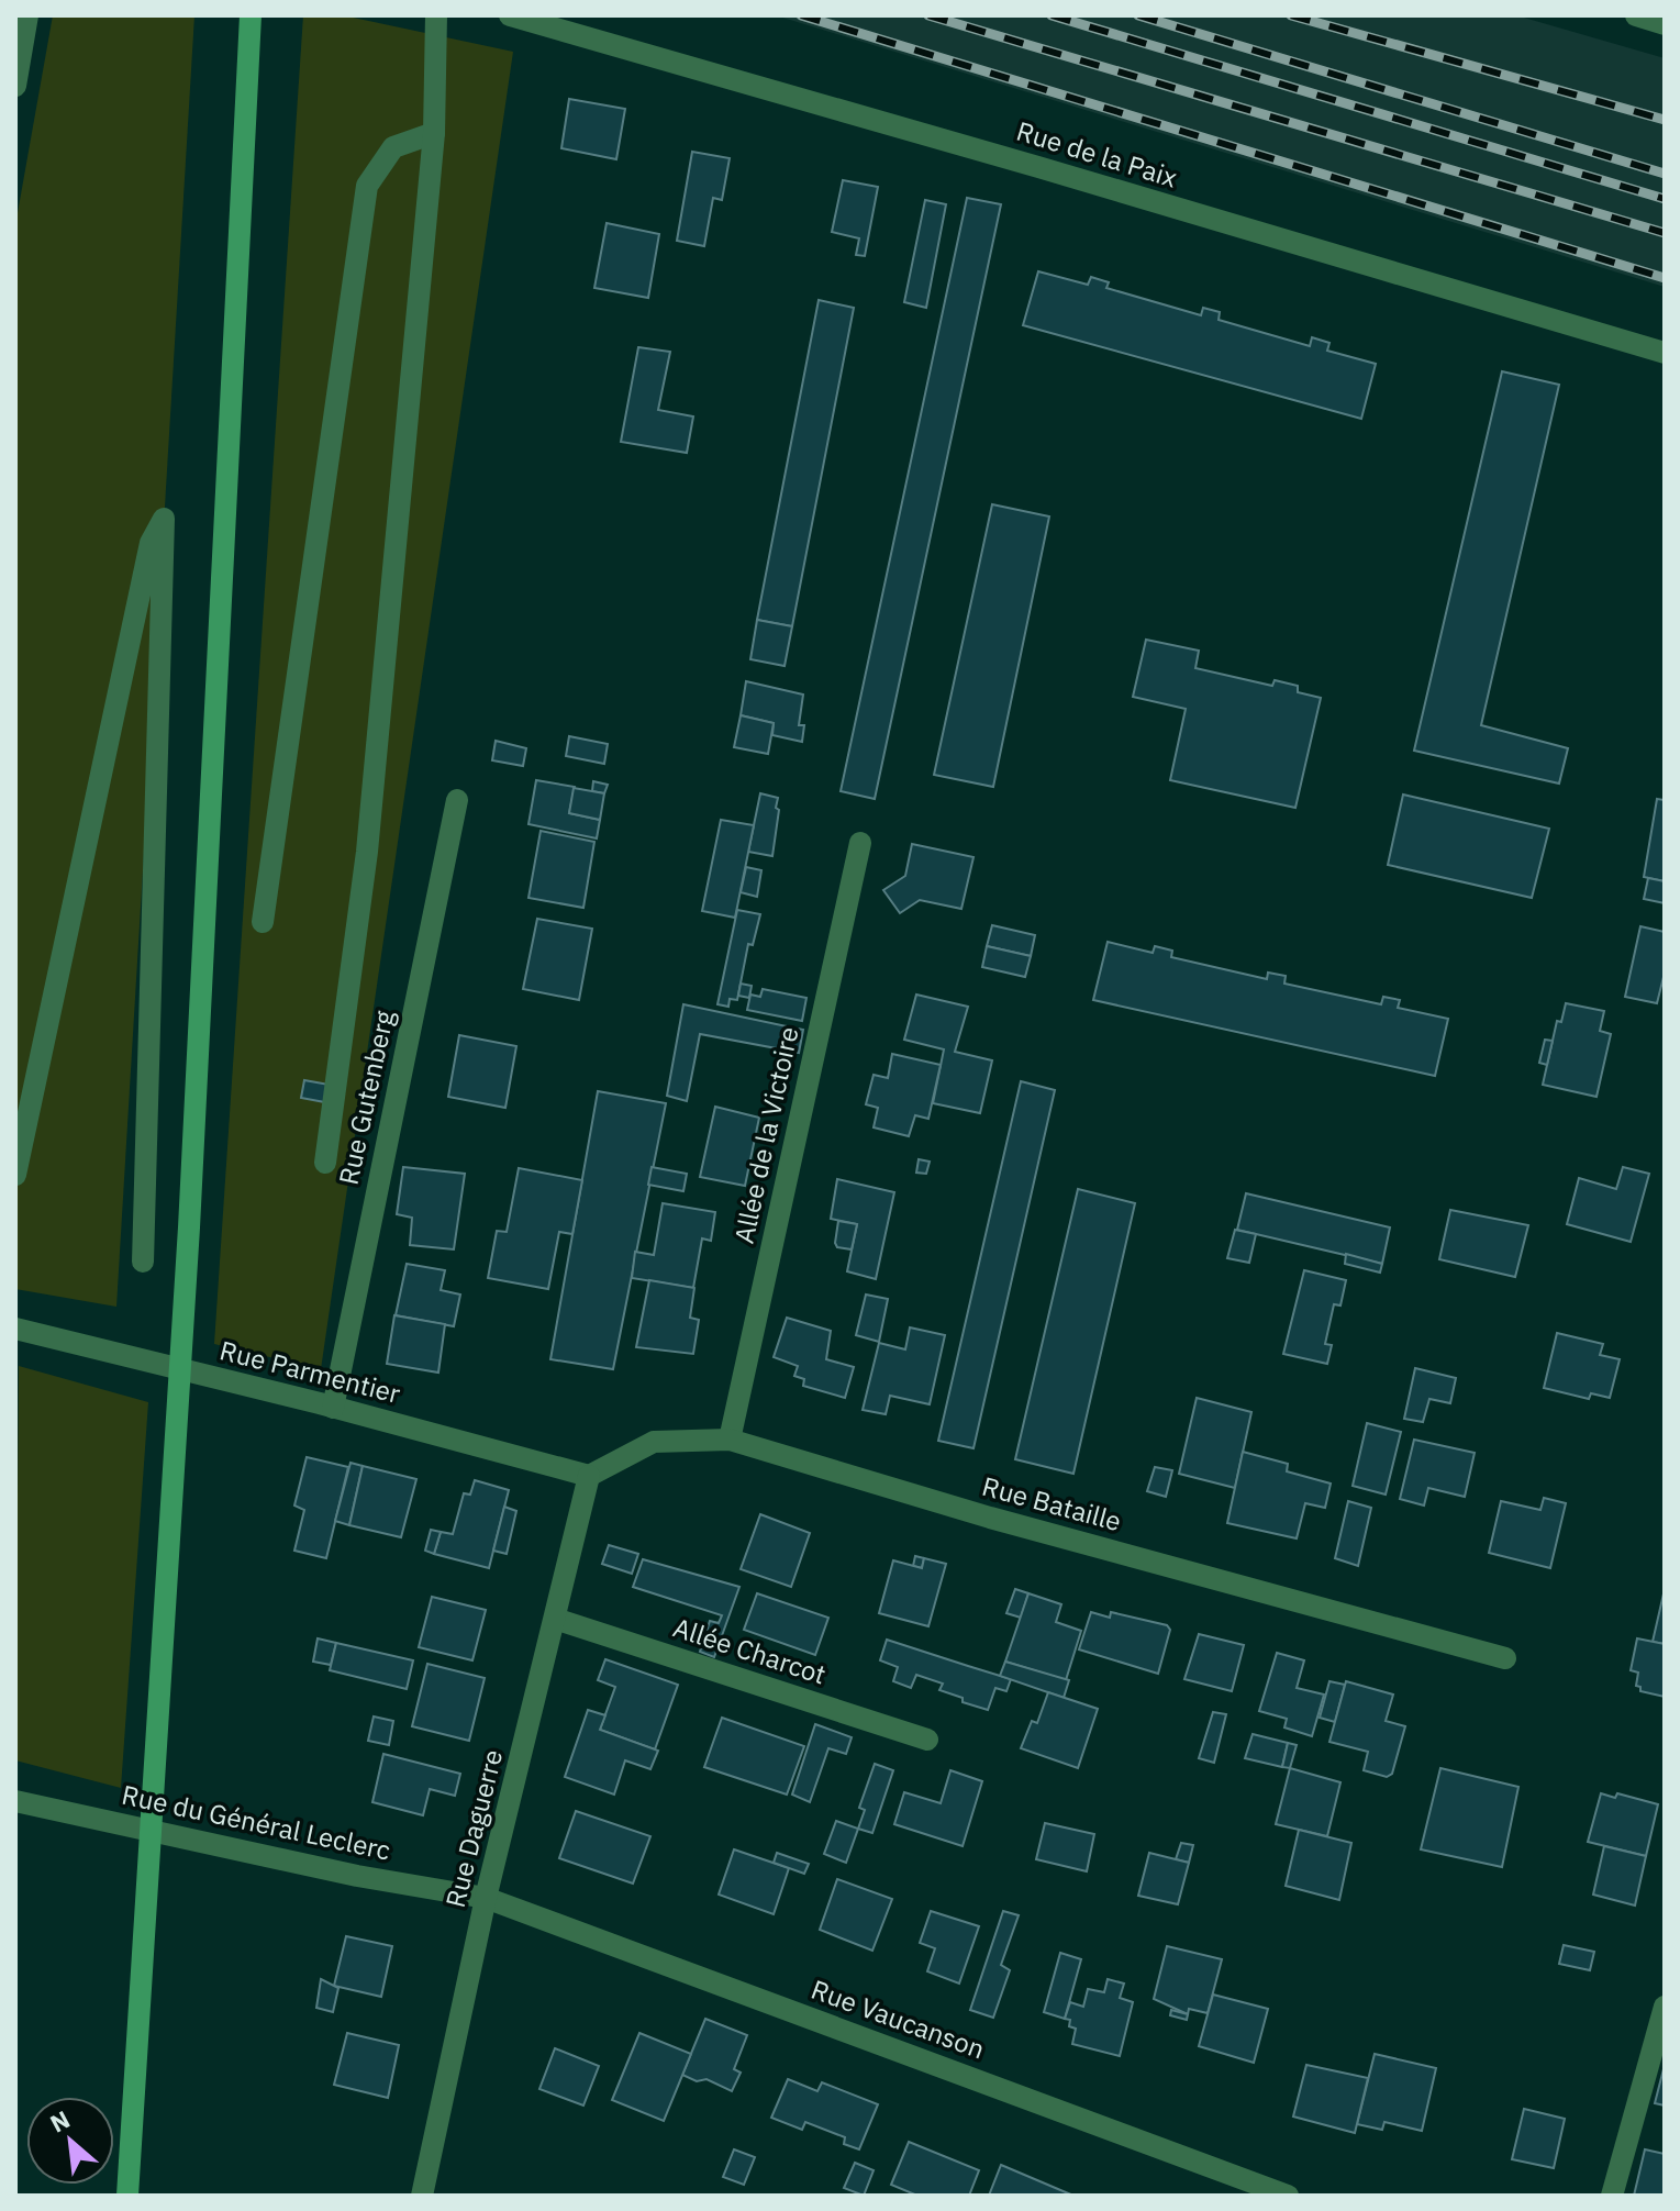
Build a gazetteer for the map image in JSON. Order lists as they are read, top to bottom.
{
  "streets": {
    "street": [
      "Rue de la Paix",
      "Rue Gutenberg",
      "Allée de la Victoire",
      "Rue Parmentier",
      "Rue Bataille",
      "Allée Charcot",
      "Rue du Général Leclerc",
      "Rue Daguerre",
      "Rue Vaucanson"
    ]
  },
  "crossings": [
    ["Rue Gutenberg", "Rue Parmentier"],
    ["Allée de la Victoire", "Rue Bataille"],
    ["Rue Parmentier", "Rue Bataille"],
    ["Rue Parmentier", "Rue Daguerre"],
    ["Rue Bataille", "Rue Daguerre"],
    ["Allée Charcot", "Rue Daguerre"],
    ["Rue du Général Leclerc", "Rue Daguerre"],
    ["Rue du Général Leclerc", "Rue Vaucanson"],
    ["Rue Daguerre", "Rue Vaucanson"]
  ],
  "north": "top left"
}
